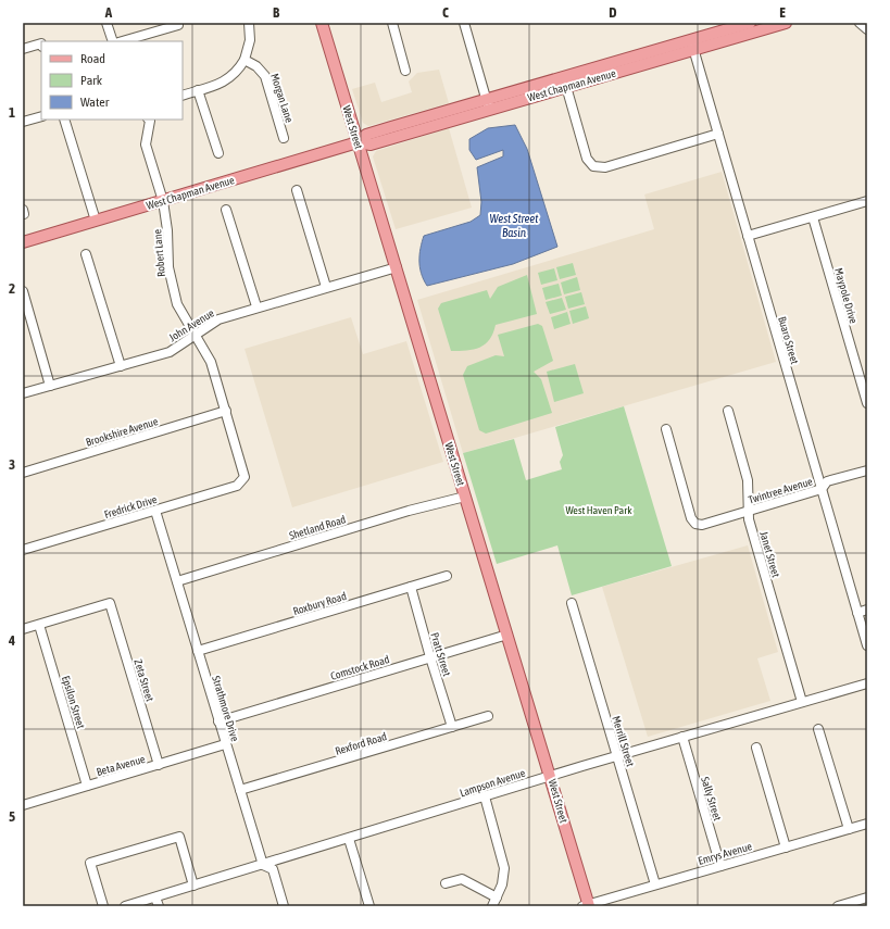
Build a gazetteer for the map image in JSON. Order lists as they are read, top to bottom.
{
  "streets": {
    "main road": ["West Chapman Avenue", "West Street"],
    "street": [
      "Morgan Lane",
      "Robert Lane",
      "Maypole Drive",
      "John Avenue",
      "Buaro Street",
      "Brookshire Avenue",
      "Twintree Avenue",
      "Fredrick Drive",
      "Shetland Road",
      "Janet Street",
      "Roxbury Road",
      "Pratt Street",
      "Comstock Road",
      "Zeta Street",
      "Epsilon Street",
      "Strathmore Drive",
      "Merrill Street",
      "Rexford Road",
      "Beta Avenue",
      "Lampson Avenue",
      "Sally Street",
      "Emrys Avenue"
    ]
  },
  "crossings": [
    ["West Chapman Avenue", "West Street"],
    ["West Chapman Avenue", "Robert Lane"],
    ["West Chapman Avenue", "Buaro Street"],
    ["West Street", "John Avenue"],
    ["West Street", "Shetland Road"],
    ["West Street", "Comstock Road"],
    ["West Street", "Lampson Avenue"],
    ["West Street", "Emrys Avenue"],
    ["Robert Lane", "John Avenue"],
    ["Robert Lane", "Brookshire Avenue"],
    ["Robert Lane", "Fredrick Drive"],
    ["Buaro Street", "Twintree Avenue"],
    ["Twintree Avenue", "Janet Street"],
    ["Fredrick Drive", "Strathmore Drive"],
    ["Shetland Road", "Strathmore Drive"],
    ["Janet Street", "Lampson Avenue"],
    ["Roxbury Road", "Pratt Street"],
    ["Roxbury Road", "Strathmore Drive"],
    ["Pratt Street", "Comstock Road"],
    ["Pratt Street", "Rexford Road"],
    ["Comstock Road", "Strathmore Drive"],
    ["Zeta Street", "Epsilon Street"],
    ["Zeta Street", "Beta Avenue"],
    ["Epsilon Street", "Beta Avenue"],
    ["Strathmore Drive", "Rexford Road"],
    ["Strathmore Drive", "Beta Avenue"],
    ["Strathmore Drive", "Lampson Avenue"],
    ["Merrill Street", "Lampson Avenue"],
    ["Merrill Street", "Emrys Avenue"],
    ["Lampson Avenue", "Sally Street"],
    ["Sally Street", "Emrys Avenue"]
  ],
  "water": ["West Street Basin"],
  "parks": ["West Haven Park"],
  "legend": ["Road", "Park", "Water"],
  "grid": {
    "columns": [
      "A",
      "B",
      "C",
      "D",
      "E"
    ],
    "rows": [
      "1",
      "2",
      "3",
      "4",
      "5"
    ]
  }
}
